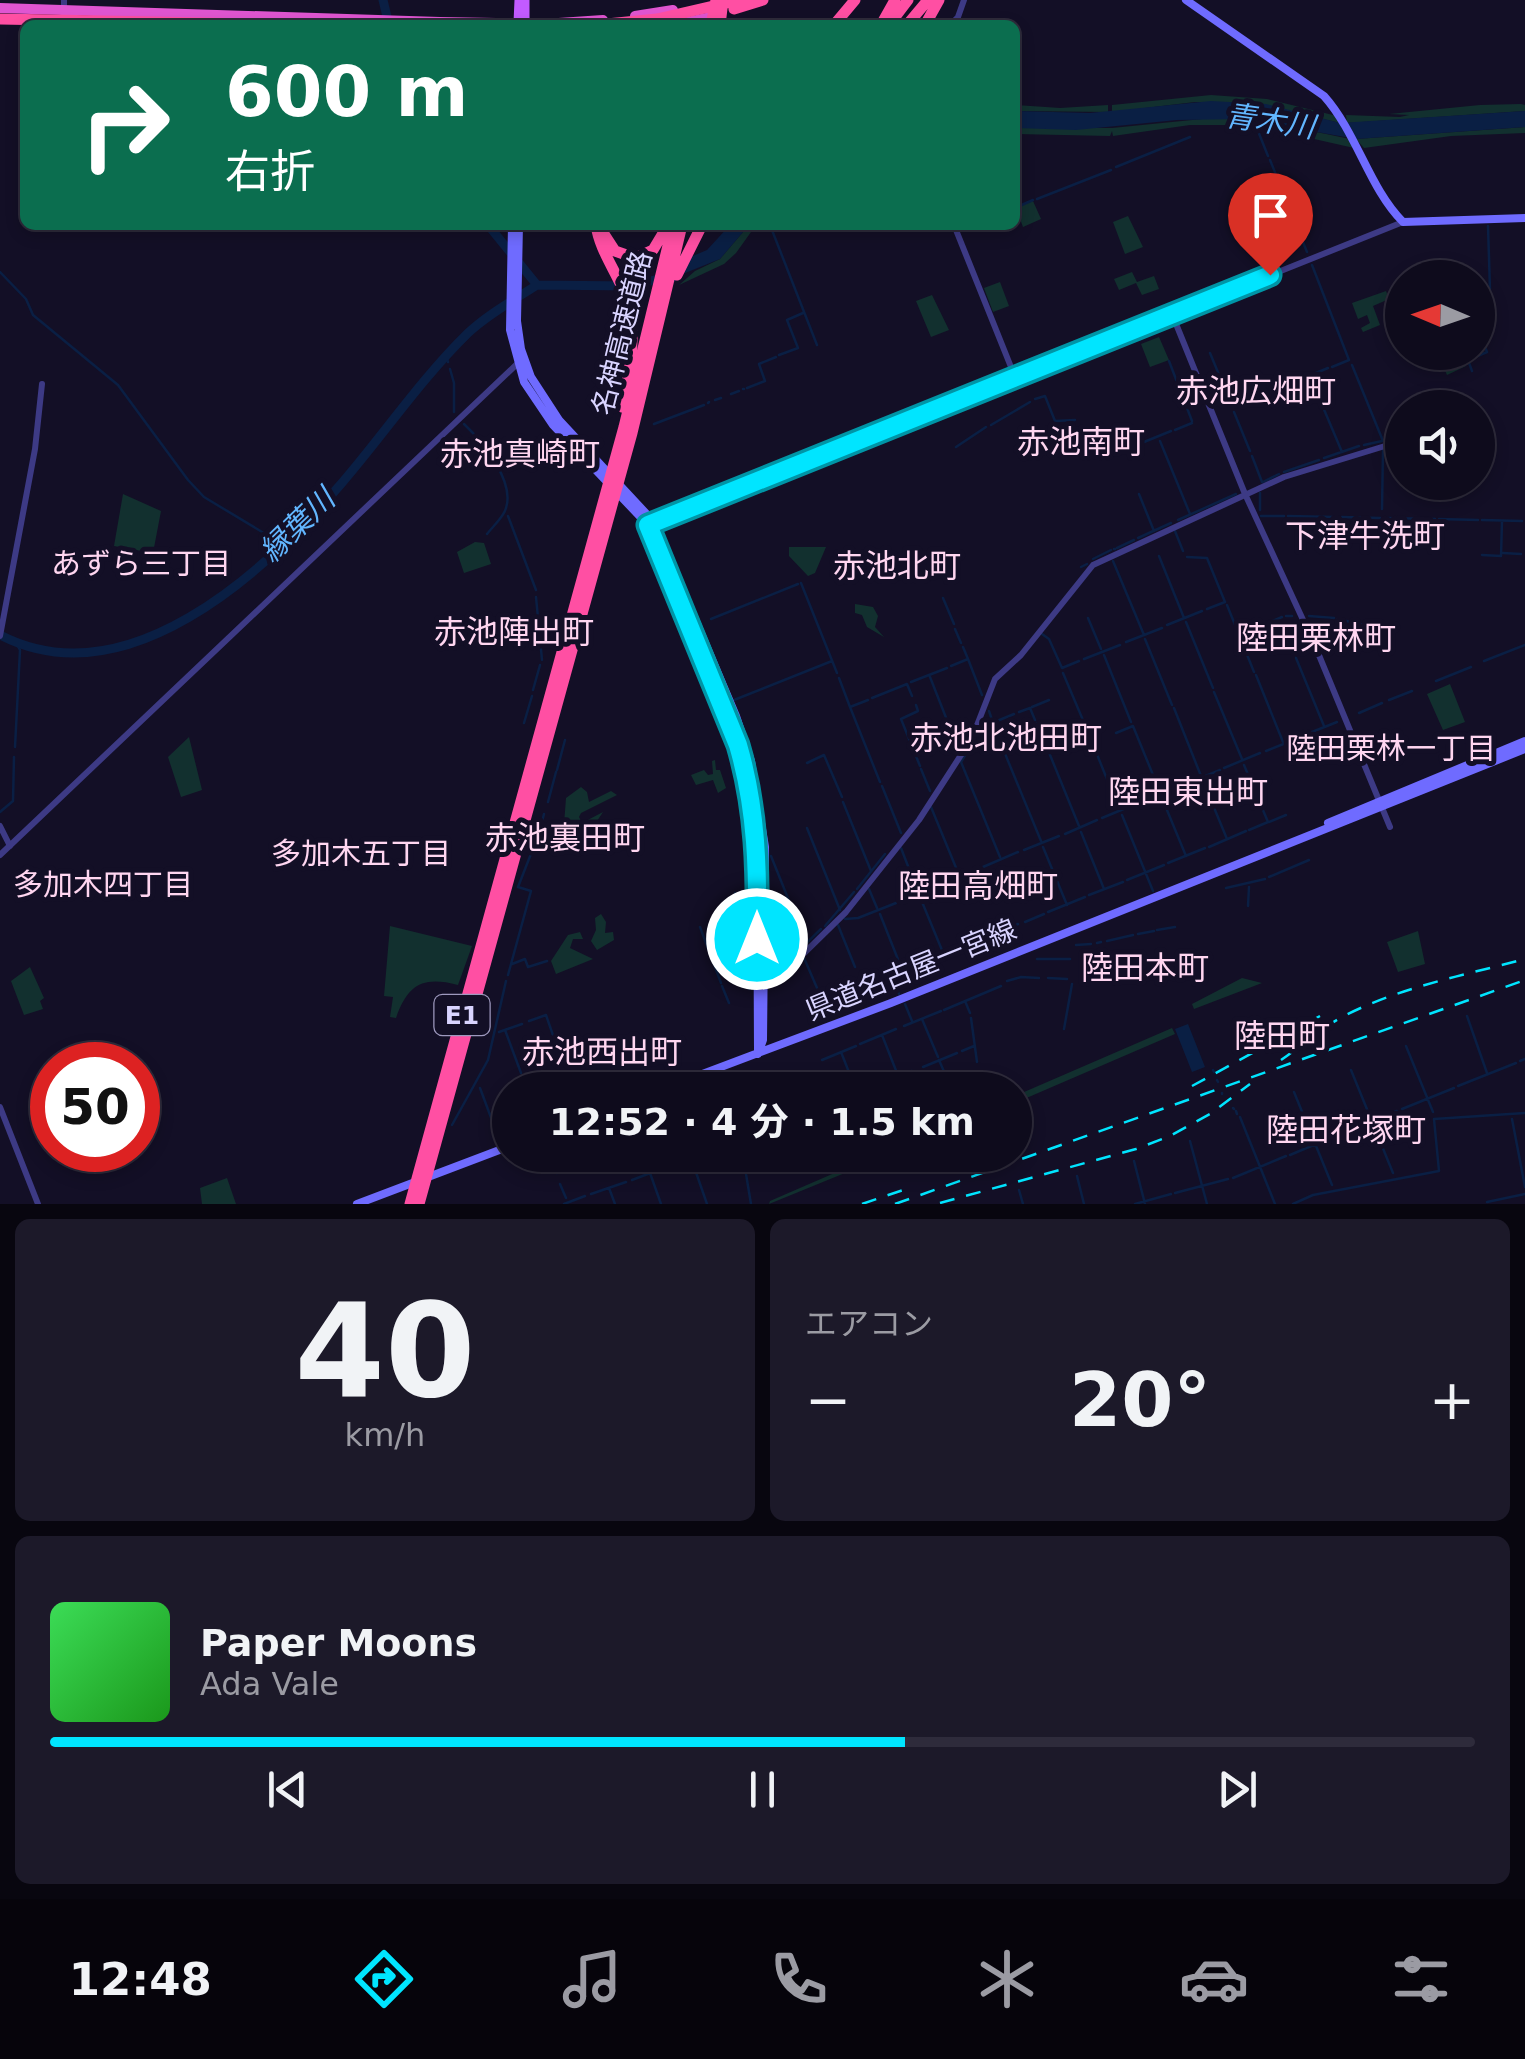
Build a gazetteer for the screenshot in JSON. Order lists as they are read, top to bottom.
{
  "streets": {
    "highway": ["名神高速道路", "E1"],
    "main road": ["県道名古屋一宮線"]
  },
  "districts": [
    "赤池広畑町",
    "赤池南町",
    "赤池真崎町",
    "下津牛洗町",
    "あずら三丁目",
    "赤池北町",
    "赤池陣出町",
    "陸田栗林町",
    "赤池北池田町",
    "陸田栗林一丁目",
    "陸田東出町",
    "赤池裏田町",
    "多加木五丁目",
    "多加木四丁目",
    "陸田高畑町",
    "陸田本町",
    "陸田町",
    "赤池西出町",
    "陸田花塚町"
  ],
  "water": ["青木川", "縁葉川"],
  "north": "left",
  "page": {
    "turn": ["600 m", "右折"],
    "limit": "50",
    "trip": "12:52 · 4 分 · 1.5 km",
    "tile": [
      ["40", "km/h"],
      "エアコン"
    ],
    "heat": ["−", "20°", "+"],
    "song": ["Paper Moons", "Ada Vale"],
    "tabs": "12:48"
  }
}
